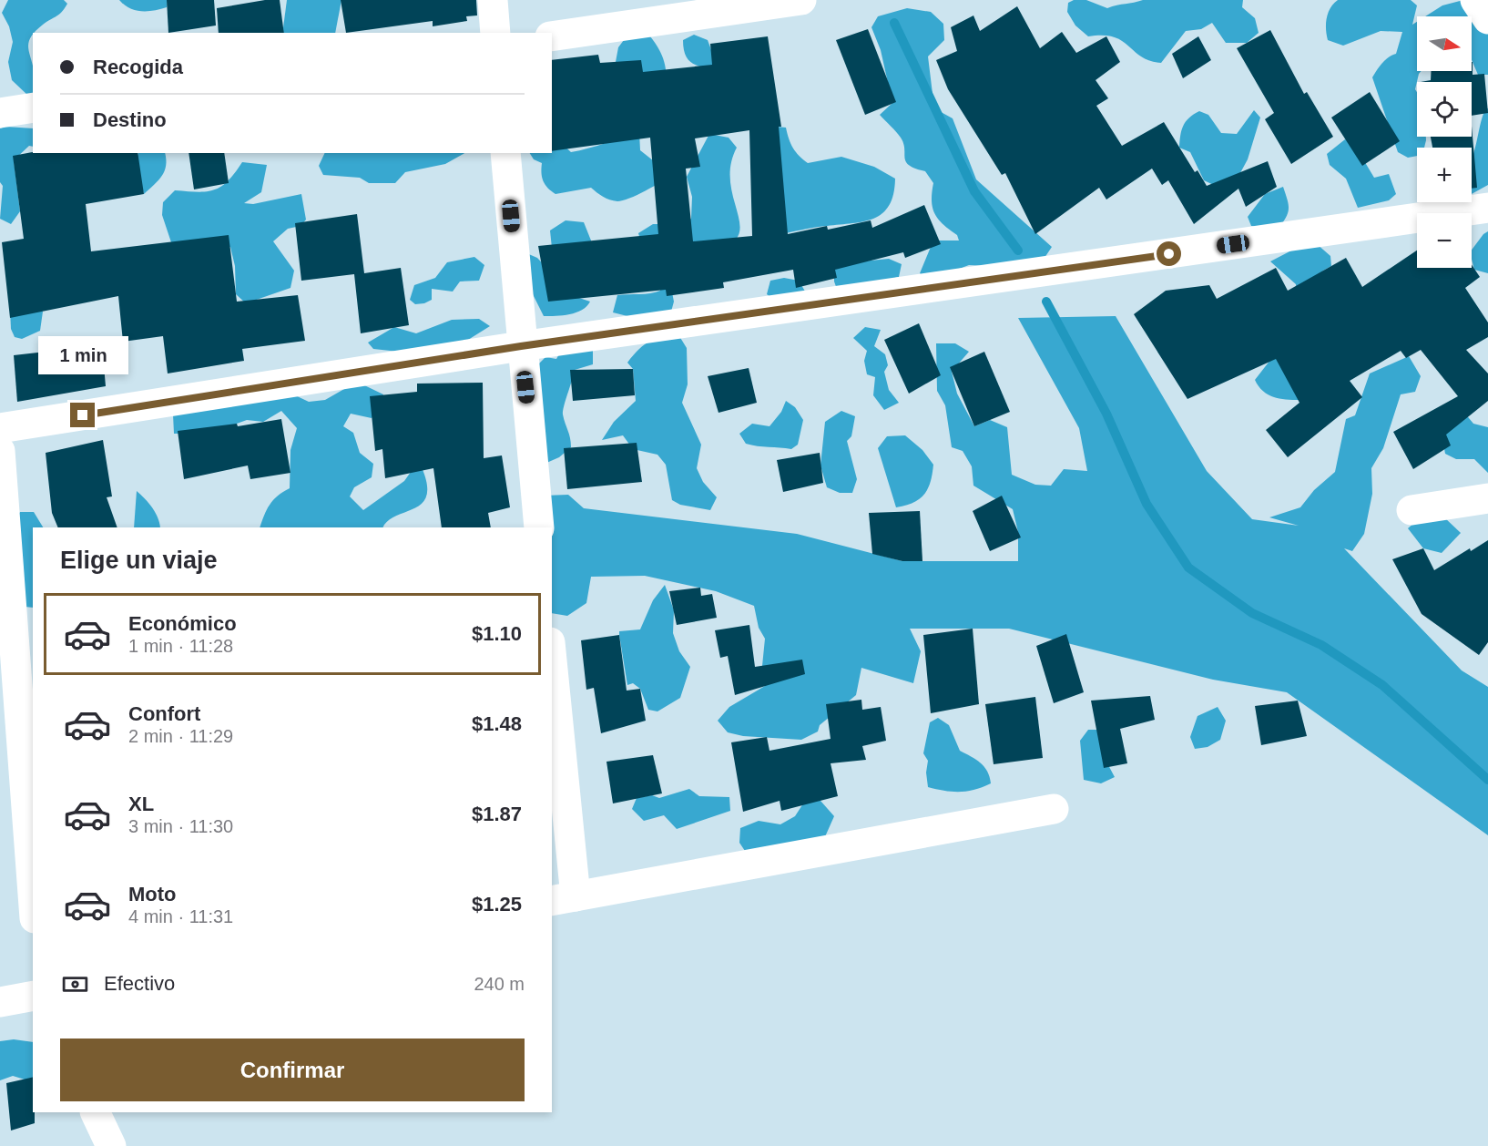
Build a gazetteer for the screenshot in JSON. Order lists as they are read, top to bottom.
{
  "north": "right",
  "page": {
    "map_buttons": ["+", "−"],
    "banner": ["Recogida", "Destino"],
    "bubble": "1 min",
    "heading": "Elige un viaje",
    "list": [
      {
        "name": "Económico",
        "note": "1 min · 11:28",
        "value": "$1.10"
      },
      {
        "name": "Confort",
        "note": "2 min · 11:29",
        "value": "$1.48"
      },
      {
        "name": "XL",
        "note": "3 min · 11:30",
        "value": "$1.87"
      },
      {
        "name": "Moto",
        "note": "4 min · 11:31",
        "value": "$1.25"
      }
    ],
    "pay": ["Efectivo", "240 m"],
    "buttons": "Confirmar"
  }
}
